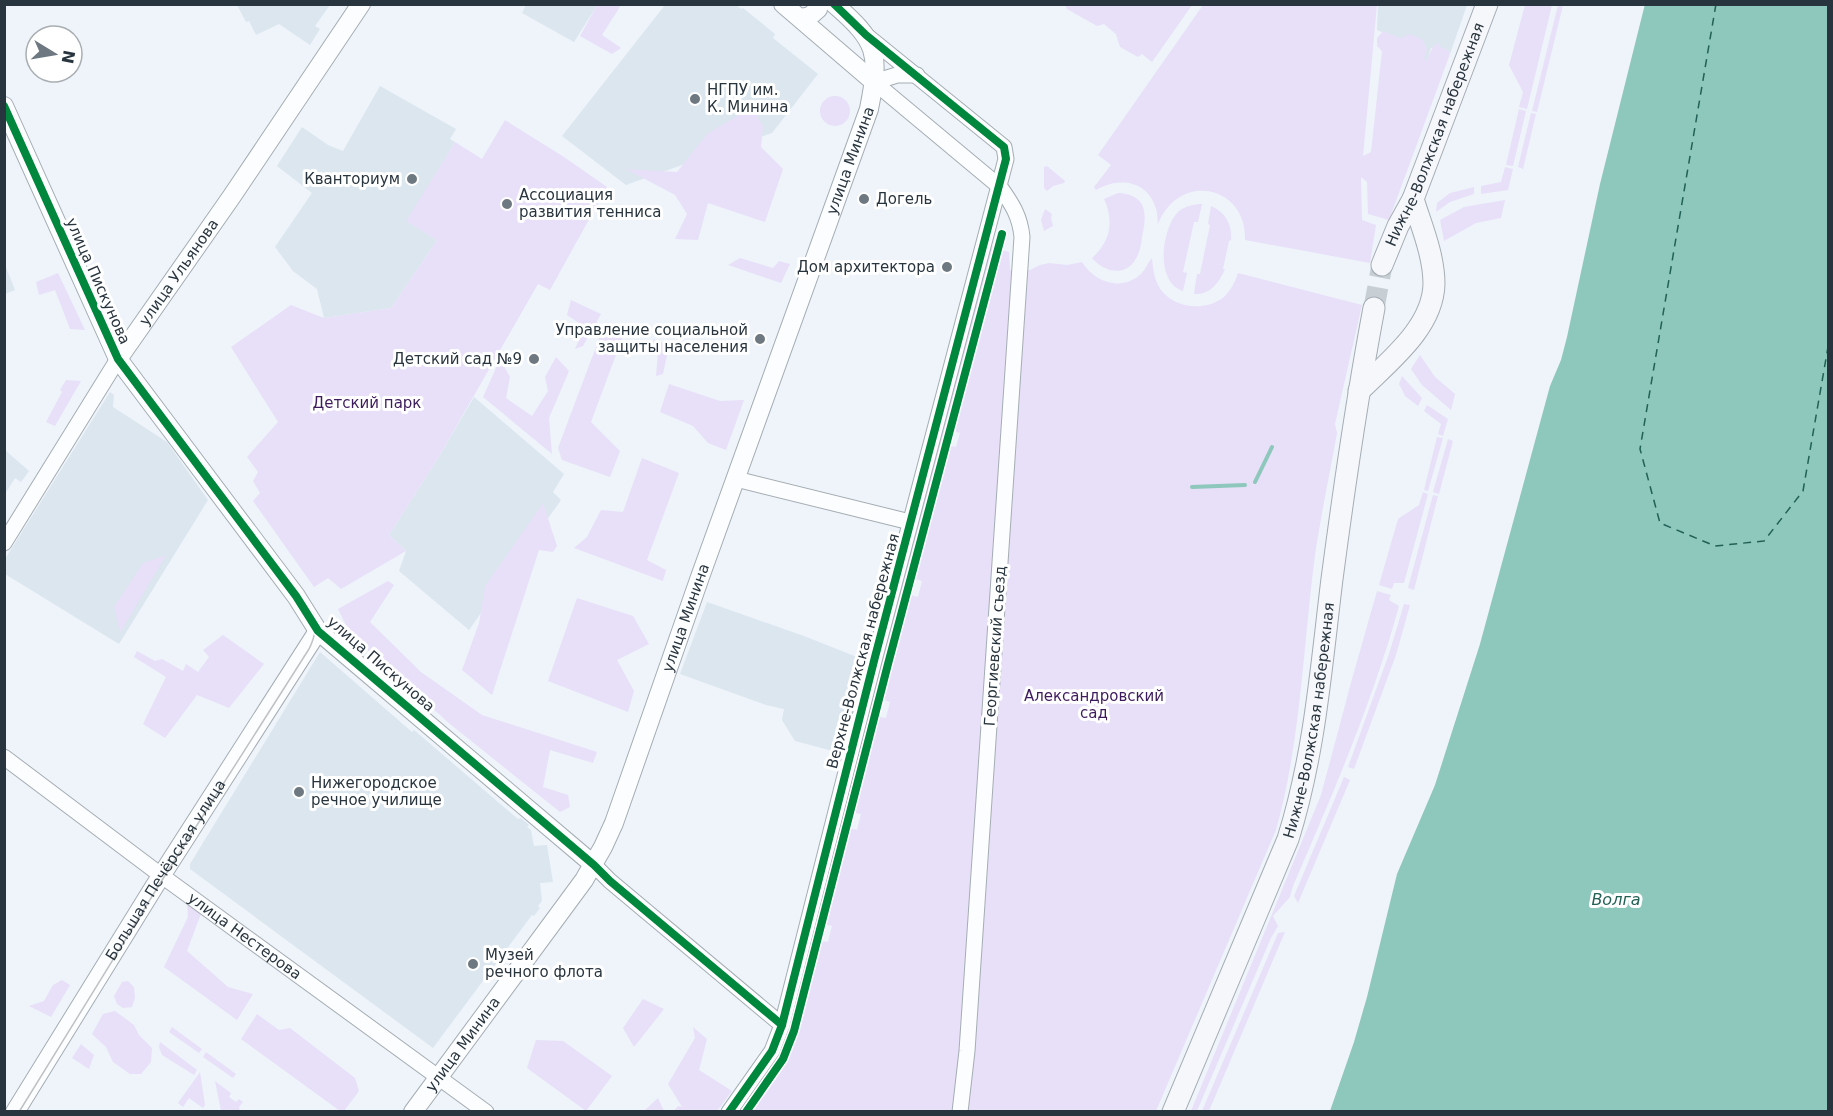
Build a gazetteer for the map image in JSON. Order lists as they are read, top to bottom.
{
  "streets": {
    "main road": ["Нижне-Волжская набережная"],
    "street": [
      "улица Минина",
      "улица Ульянова",
      "улица Пискунова",
      "Георгиевский съезд",
      "Верхне-Волжская набережная",
      "Большая Печёрская улица",
      "улица Нестерова"
    ]
  },
  "crossings": [
    ["улица Минина", "улица Пискунова"],
    ["улица Минина", "Георгиевский съезд"],
    ["улица Минина", "улица Нестерова"],
    ["улица Ульянова", "улица Пискунова"],
    ["улица Пискунова", "Верхне-Волжская набережная"],
    ["улица Пискунова", "Большая Печёрская улица"],
    ["Георгиевский съезд", "Верхне-Волжская набережная"],
    ["Большая Печёрская улица", "улица Нестерова"]
  ],
  "water": ["Волга"],
  "parks": ["Детский парк", "Александровский сад"],
  "places": [
    "НГПУ им. К. Минина",
    "Кванториум",
    "Догель",
    "Ассоциация развития тенниса",
    "Дом архитектора",
    "Управление социальной защиты населения",
    "Детский сад №9",
    "Нижегородское речное училище",
    "Музей речного флота"
  ],
  "north": "right"
}
